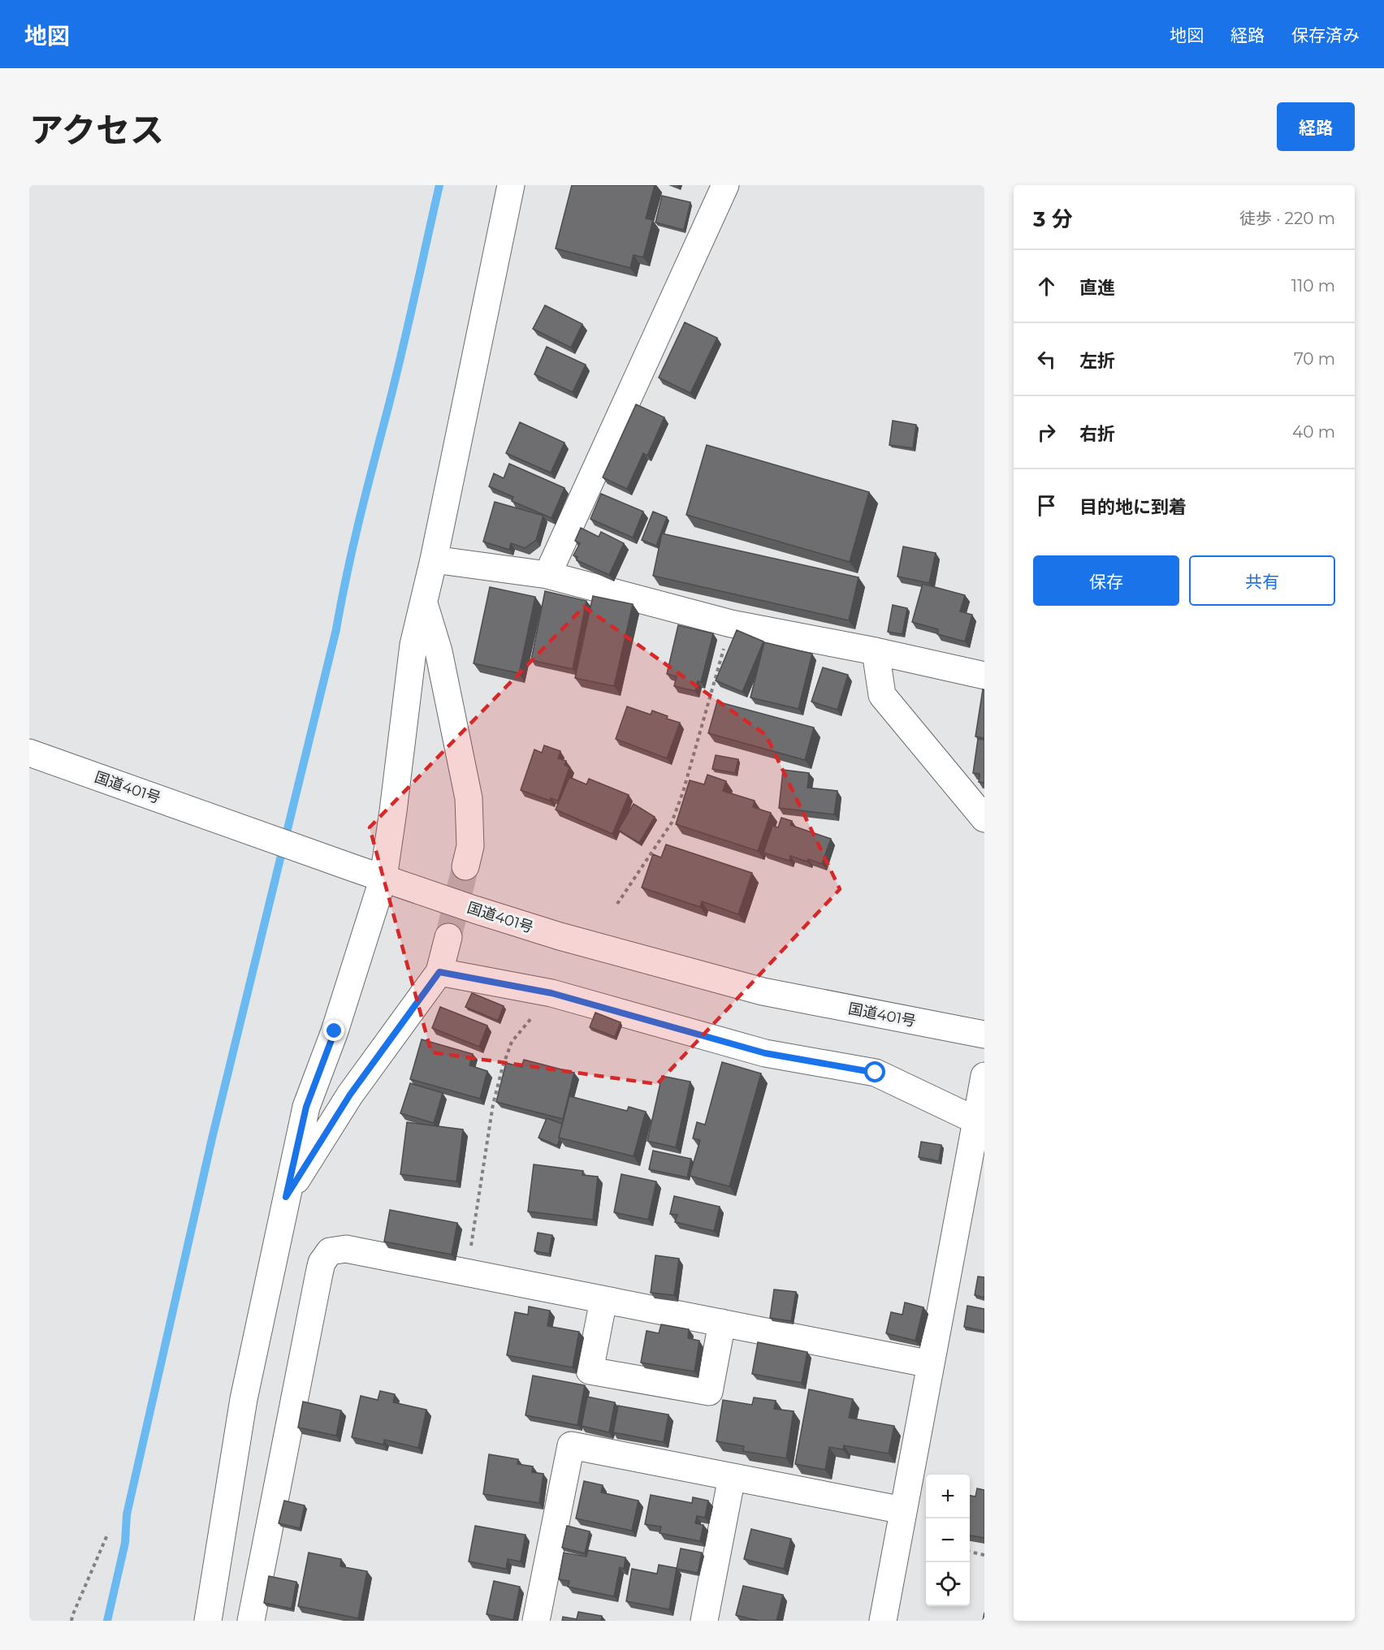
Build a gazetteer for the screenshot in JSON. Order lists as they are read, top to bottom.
{
  "streets": {
    "main road": ["国道401号"]
  },
  "page": {
    "header": "地図",
    "nav": ["地図", "経路", "保存済み"],
    "title": "アクセス",
    "buttons": [
      "経路",
      ["保存", "共有"]
    ],
    "heading": ["3 分", "徒歩 · 220 m"],
    "list": [
      ["直進", "110 m"],
      ["左折", "70 m"],
      ["右折", "40 m"],
      "目的地に到着"
    ],
    "map_buttons": ["+", "−"]
  }
}
